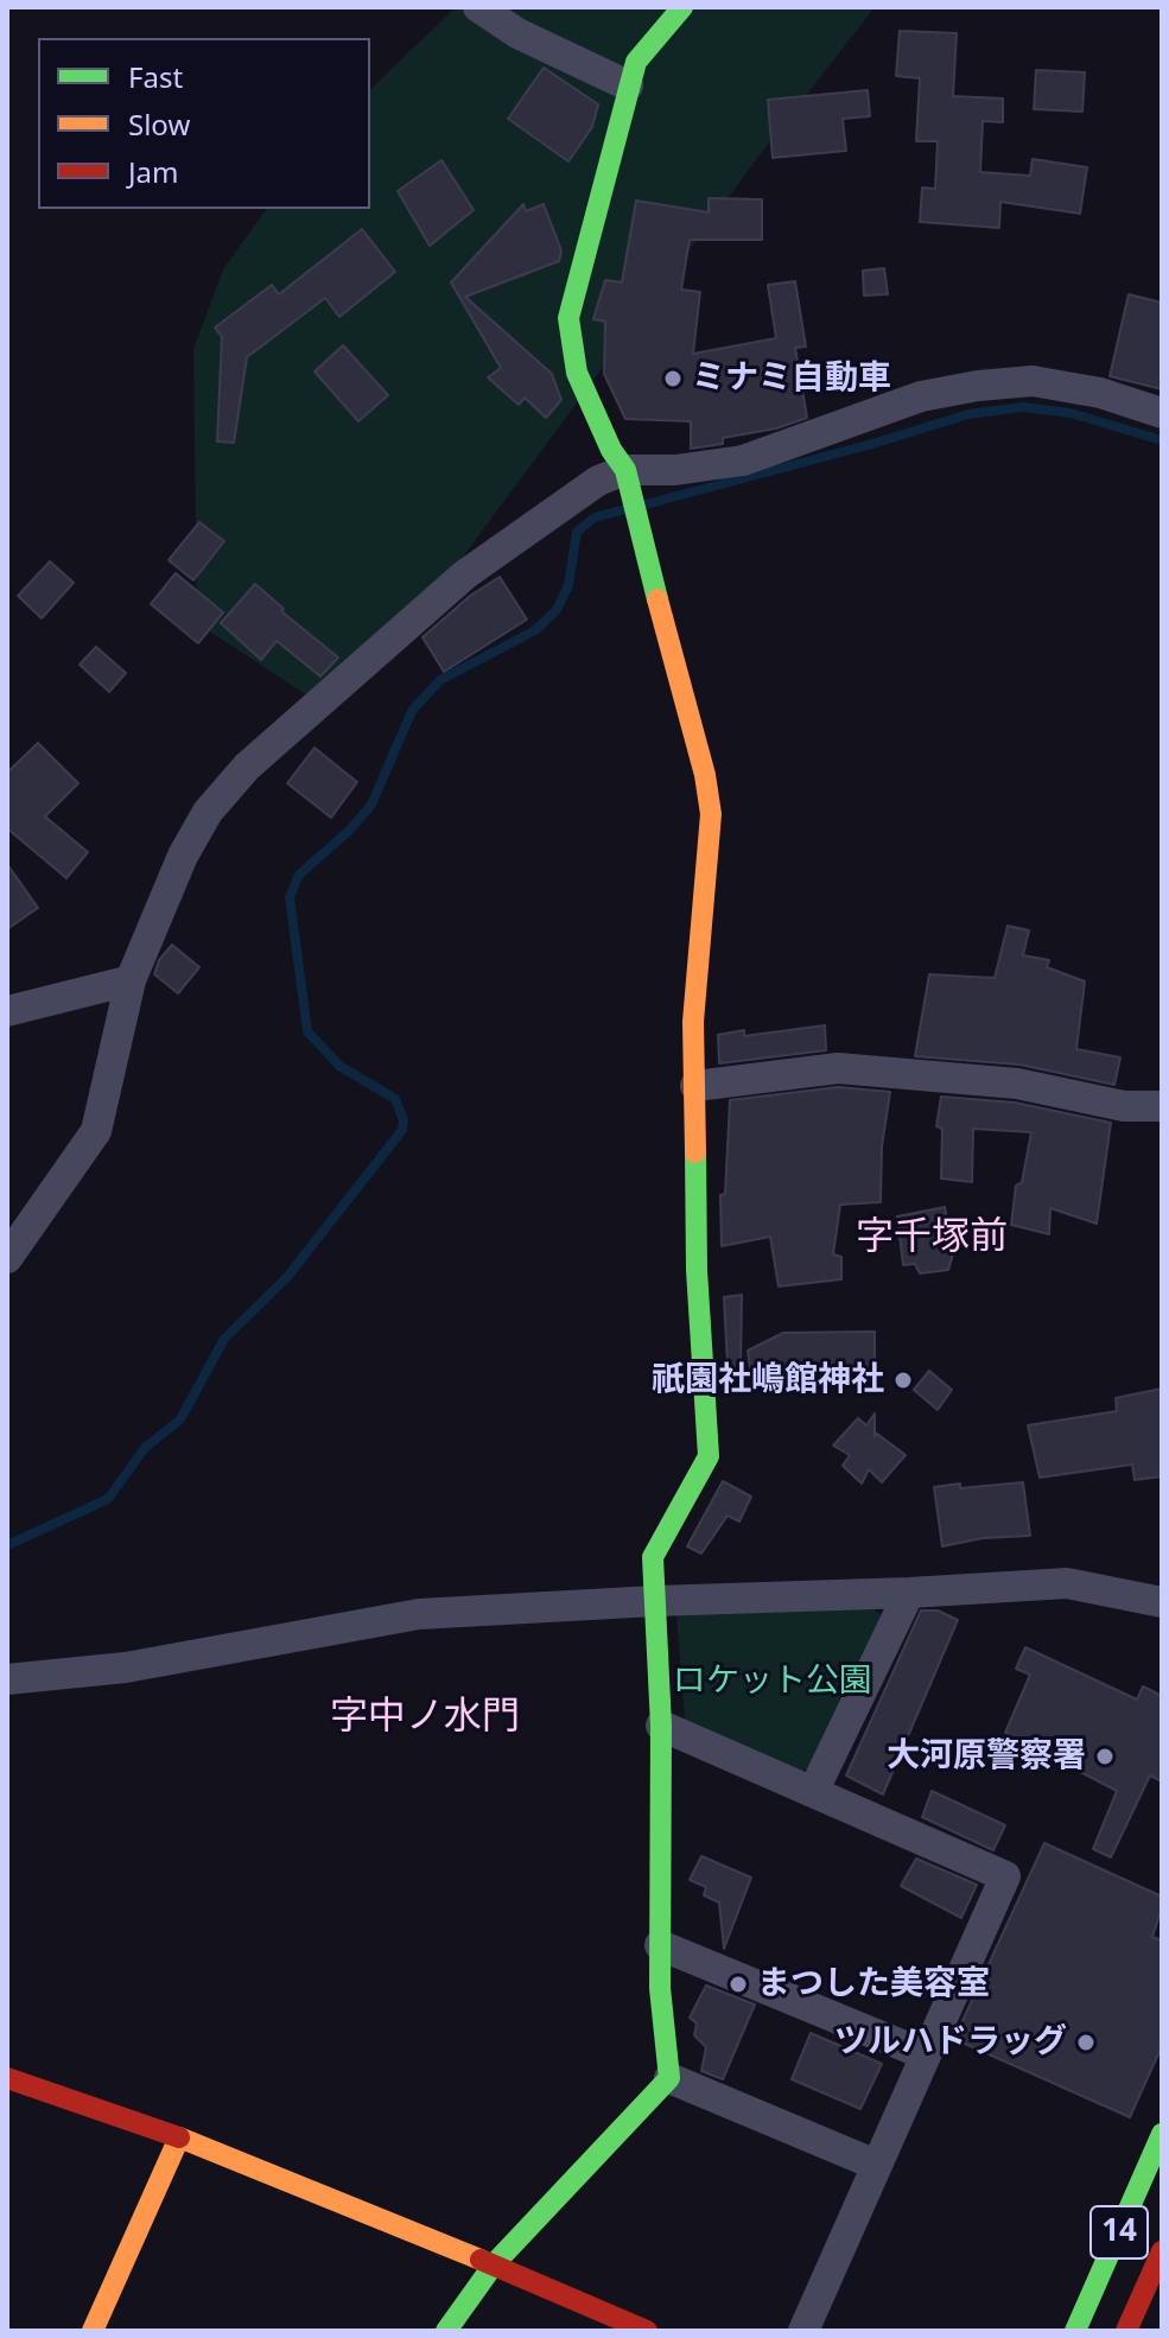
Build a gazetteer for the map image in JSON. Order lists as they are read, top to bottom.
{
  "streets": {
    "street": ["14"]
  },
  "districts": ["字千塚前", "字中ノ水門"],
  "parks": ["ロケット公園"],
  "places": [
    "ミナミ自動車",
    "祇園社嶋館神社",
    "大河原警察署",
    "まつした美容室",
    "ツルハドラッグ"
  ],
  "legend": ["Fast", "Slow", "Jam"]
}
